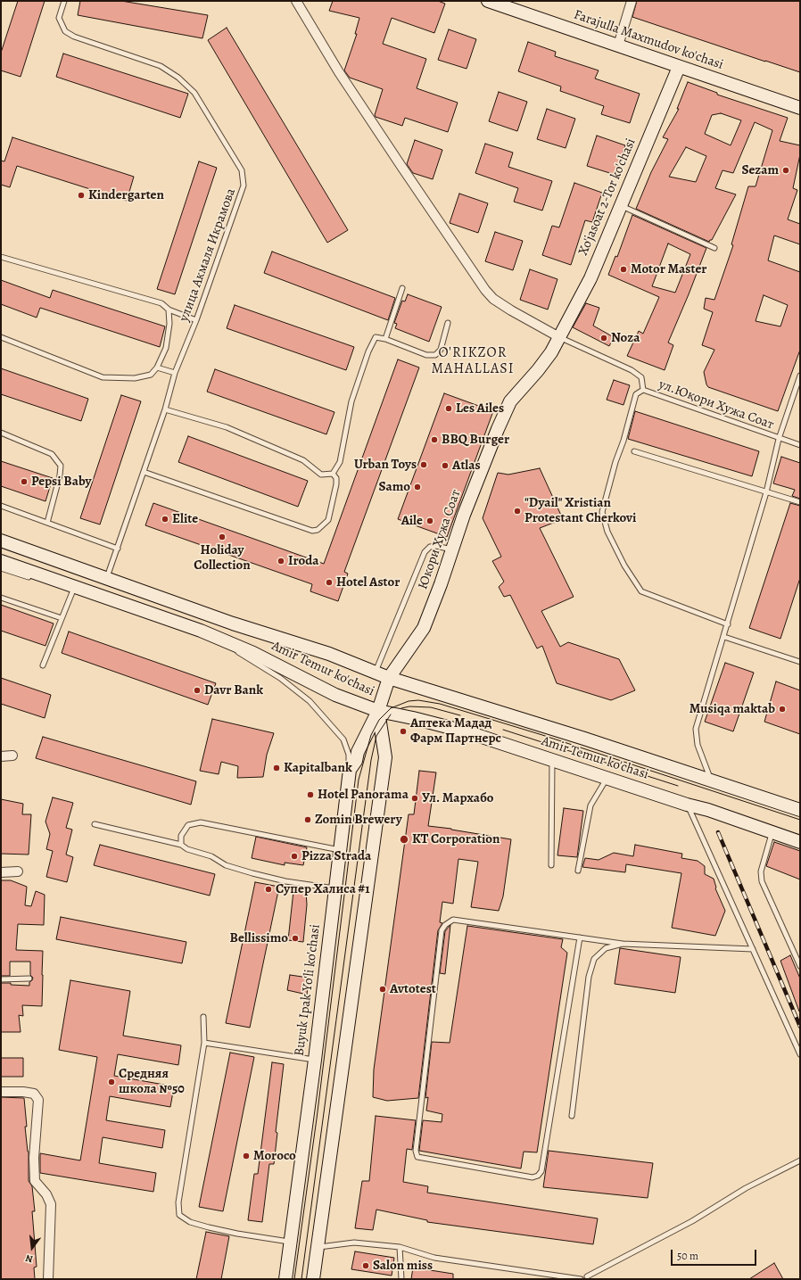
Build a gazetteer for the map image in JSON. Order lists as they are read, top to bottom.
{
  "streets": {
    "main road": [
      "Farajulla Maxmudov ko'chasi",
      "Xo'jasoat 2-Tor ko'chasi",
      "Юкори Хужа Соат",
      "Amir Temur ko'chasi",
      "Buyuk Ipak Yo'li ko'chasi"
    ],
    "lane": ["улица Акмаля Икрамова", "ул.Юқори Хужа Соат"]
  },
  "crossings": [
    ["Farajulla Maxmudov ko'chasi", "Xo'jasoat 2-Tor ko'chasi"],
    ["Xo'jasoat 2-Tor ko'chasi", "ул.Юқори Хужа Соат"],
    ["Xo'jasoat 2-Tor ko'chasi", "Юкори Хужа Соат"],
    ["улица Акмаля Икрамова", "Amir Temur ko'chasi"],
    ["ул.Юқори Хужа Соат", "Юкори Хужа Соат"],
    ["Юкори Хужа Соат", "Amir Temur ko'chasi"],
    ["Юкори Хужа Соат", "Buyuk Ipak Yo'li ko'chasi"],
    ["Amir Temur ko'chasi", "Buyuk Ipak Yo'li ko'chasi"]
  ],
  "districts": ["O'RIKZOR MAHALLASI"],
  "places": [
    "Sezam",
    "Kindergarten",
    "Motor Master",
    "Noza",
    "Les Ailes",
    "BBQ Burger",
    "Urban Toys",
    "Atlas",
    "Pepsi Baby",
    "Samo",
    "\"Dyail\" Xristian Protestant Cherkovi",
    "Elite",
    "Aile",
    "Holiday Collection",
    "Iroda",
    "Hotel Astor",
    "Davr Bank",
    "Musiqa maktab",
    "Аптека Мадад Фарм Партнерс",
    "Kapitalbank",
    "Hotel Panorama",
    "Ул. Мархабо",
    "Zomin Brewery",
    "KT Corporation",
    "Pizza Strada",
    "Супер Халиса #1",
    "Bellissimo",
    "Avtotest",
    "Средняя школа №50",
    "Moroco",
    "Salon miss"
  ],
  "scale_bar": "50 m",
  "north": "bottom"
}
